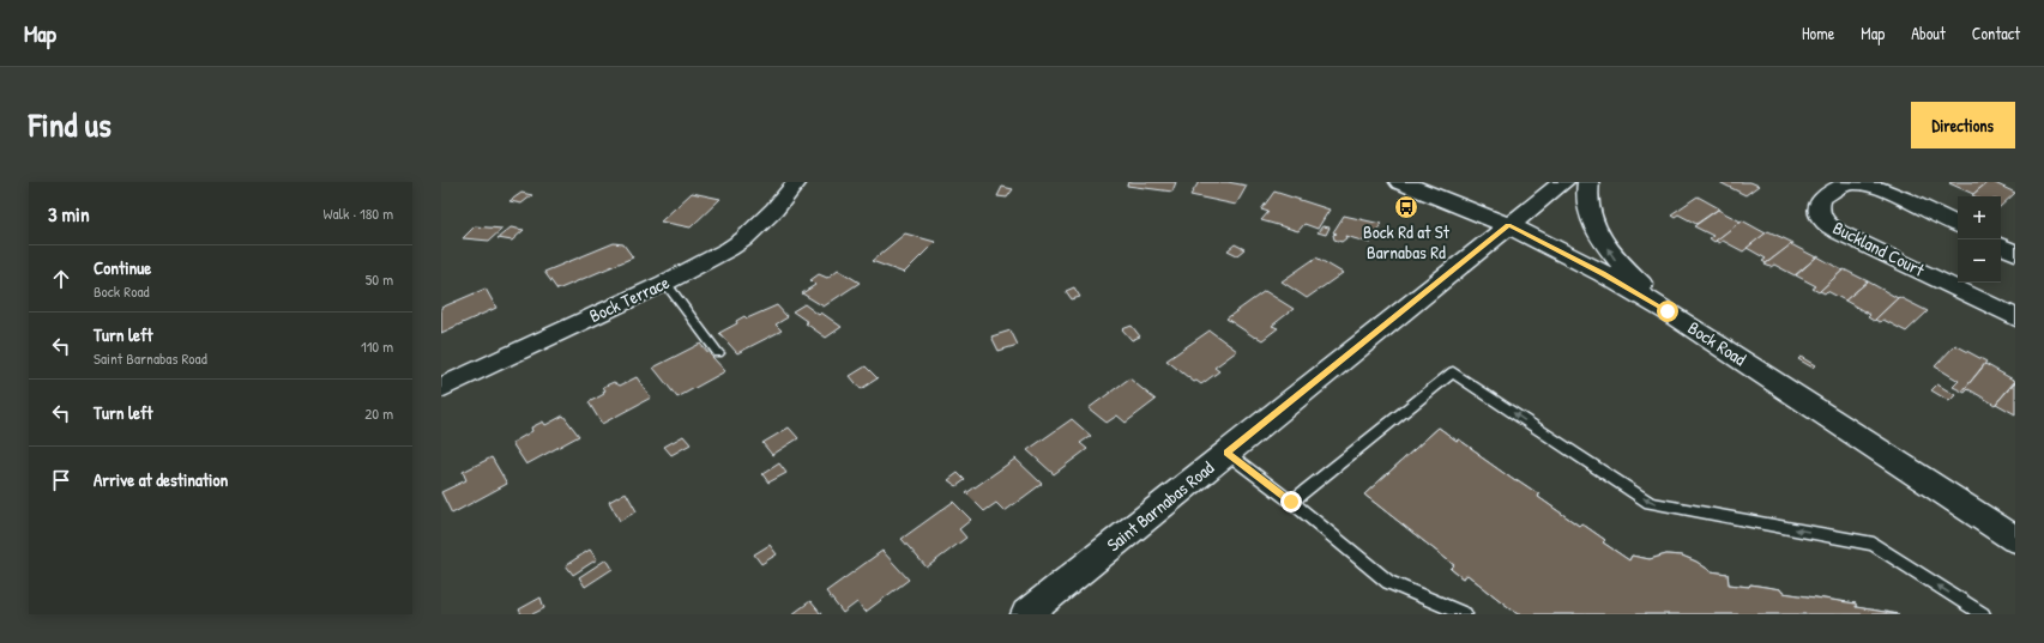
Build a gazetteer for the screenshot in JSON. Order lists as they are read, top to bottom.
{
  "streets": {
    "main road": ["Bock Road", "Saint Barnabas Road"],
    "street": ["Buckland Court", "Bock Terrace"]
  },
  "crossings": [
    ["Bock Road", "Saint Barnabas Road"]
  ],
  "places": {
    "bus stop": ["Bock Rd at St Barnabas Rd"]
  },
  "page": {
    "header": "Map",
    "nav": [
      "Home",
      "Map",
      "About",
      "Contact"
    ],
    "title": "Find us",
    "buttons": "Directions",
    "heading": ["3 min", "Walk · 180 m"],
    "map_buttons": ["+", "−"],
    "list": [
      ["Continue", "Bock Road", "50 m"],
      ["Turn left", "Saint Barnabas Road", "110 m"],
      ["Turn left", "20 m"],
      "Arrive at destination"
    ]
  }
}
